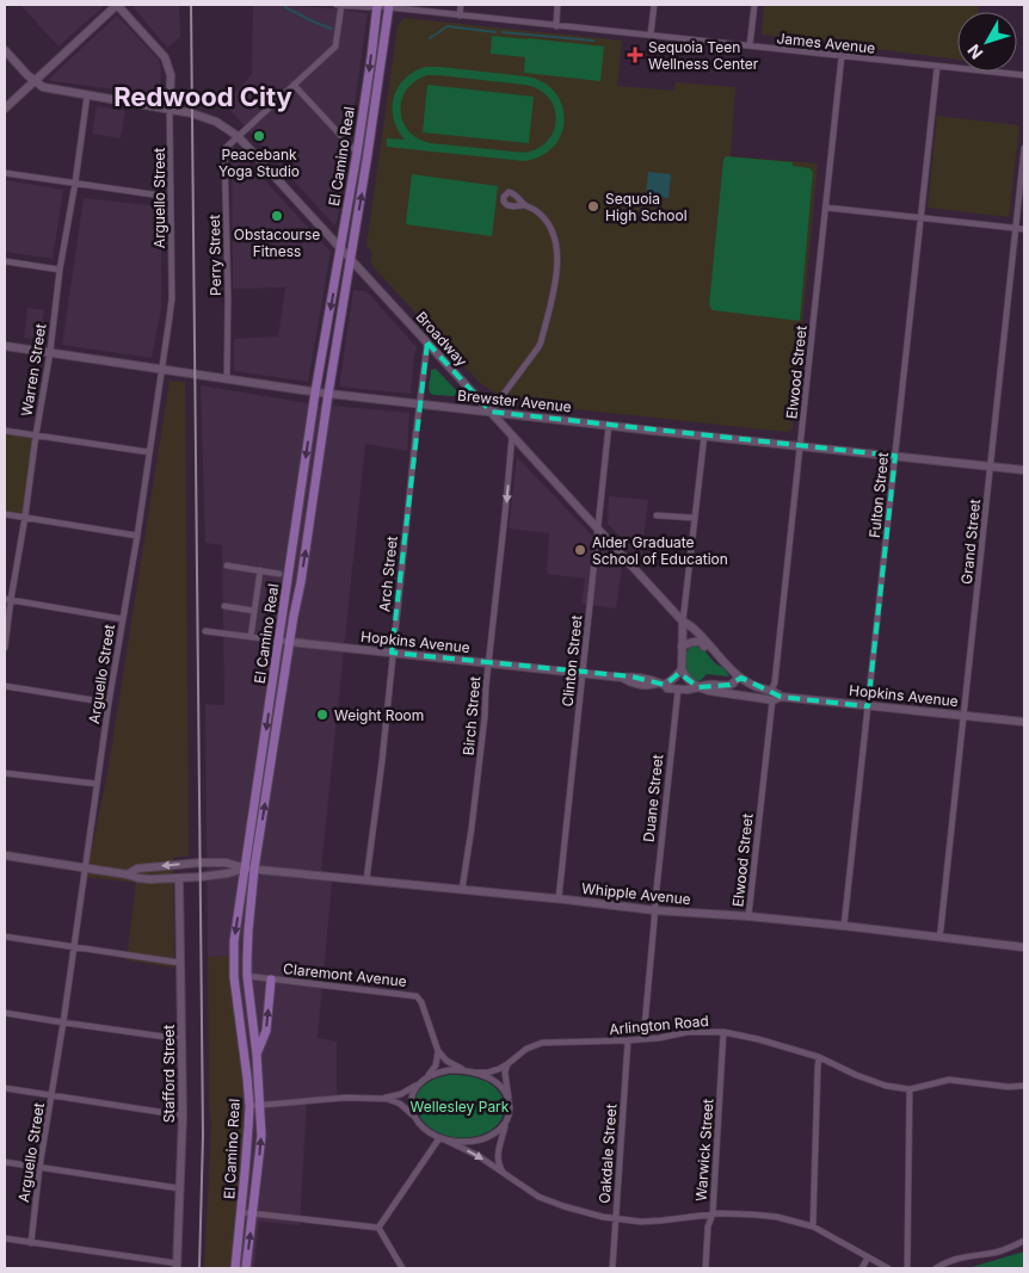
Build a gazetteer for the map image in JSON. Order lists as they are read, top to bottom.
{
  "streets": {
    "main road": ["El Camino Real"],
    "street": [
      "James Avenue",
      "Arguello Street",
      "Perry Street",
      "Broadway",
      "Warren Street",
      "Elwood Street",
      "Brewster Avenue",
      "Fulton Street",
      "Grand Street",
      "Arch Street",
      "Hopkins Avenue",
      "Clinton Street",
      "Birch Street",
      "Duane Street",
      "Whipple Avenue",
      "Claremont Avenue",
      "Arlington Road",
      "Stafford Street",
      "Warwick Street",
      "Oakdale Street"
    ]
  },
  "crossings": [
    ["James Avenue", "El Camino Real"],
    ["James Avenue", "Perry Street"],
    ["James Avenue", "Elwood Street"],
    ["James Avenue", "Fulton Street"],
    ["El Camino Real", "Broadway"],
    ["El Camino Real", "Brewster Avenue"],
    ["El Camino Real", "Hopkins Avenue"],
    ["El Camino Real", "Whipple Avenue"],
    ["El Camino Real", "Claremont Avenue"],
    ["Arguello Street", "Broadway"],
    ["Arguello Street", "Brewster Avenue"],
    ["Arguello Street", "Whipple Avenue"],
    ["Perry Street", "Broadway"],
    ["Perry Street", "Brewster Avenue"],
    ["Broadway", "Warren Street"],
    ["Broadway", "Elwood Street"],
    ["Broadway", "Brewster Avenue"],
    ["Broadway", "Arch Street"],
    ["Broadway", "Hopkins Avenue"],
    ["Broadway", "Clinton Street"],
    ["Broadway", "Birch Street"],
    ["Warren Street", "Brewster Avenue"],
    ["Elwood Street", "Brewster Avenue"],
    ["Elwood Street", "Hopkins Avenue"],
    ["Elwood Street", "Whipple Avenue"],
    ["Brewster Avenue", "Fulton Street"],
    ["Brewster Avenue", "Grand Street"],
    ["Brewster Avenue", "Arch Street"],
    ["Brewster Avenue", "Clinton Street"],
    ["Fulton Street", "Hopkins Avenue"],
    ["Fulton Street", "Whipple Avenue"],
    ["Grand Street", "Hopkins Avenue"],
    ["Grand Street", "Whipple Avenue"],
    ["Arch Street", "Hopkins Avenue"],
    ["Arch Street", "Whipple Avenue"],
    ["Hopkins Avenue", "Clinton Street"],
    ["Hopkins Avenue", "Birch Street"],
    ["Hopkins Avenue", "Duane Street"],
    ["Clinton Street", "Whipple Avenue"],
    ["Birch Street", "Whipple Avenue"],
    ["Duane Street", "Whipple Avenue"],
    ["Whipple Avenue", "Stafford Street"],
    ["Arlington Road", "Warwick Street"],
    ["Arlington Road", "Oakdale Street"]
  ],
  "one_way": ["Birch Street"],
  "districts": ["Redwood City"],
  "parks": ["Wellesley Park"],
  "places": {
    "health": ["Sequoia Teen Wellness Center"],
    "other": [
      "Peacebank Yoga Studio",
      "Sequoia High School",
      "Obstacourse Fitness",
      "Alder Graduate School of Education",
      "Weight Room"
    ]
  },
  "north": "bottom left"
}
